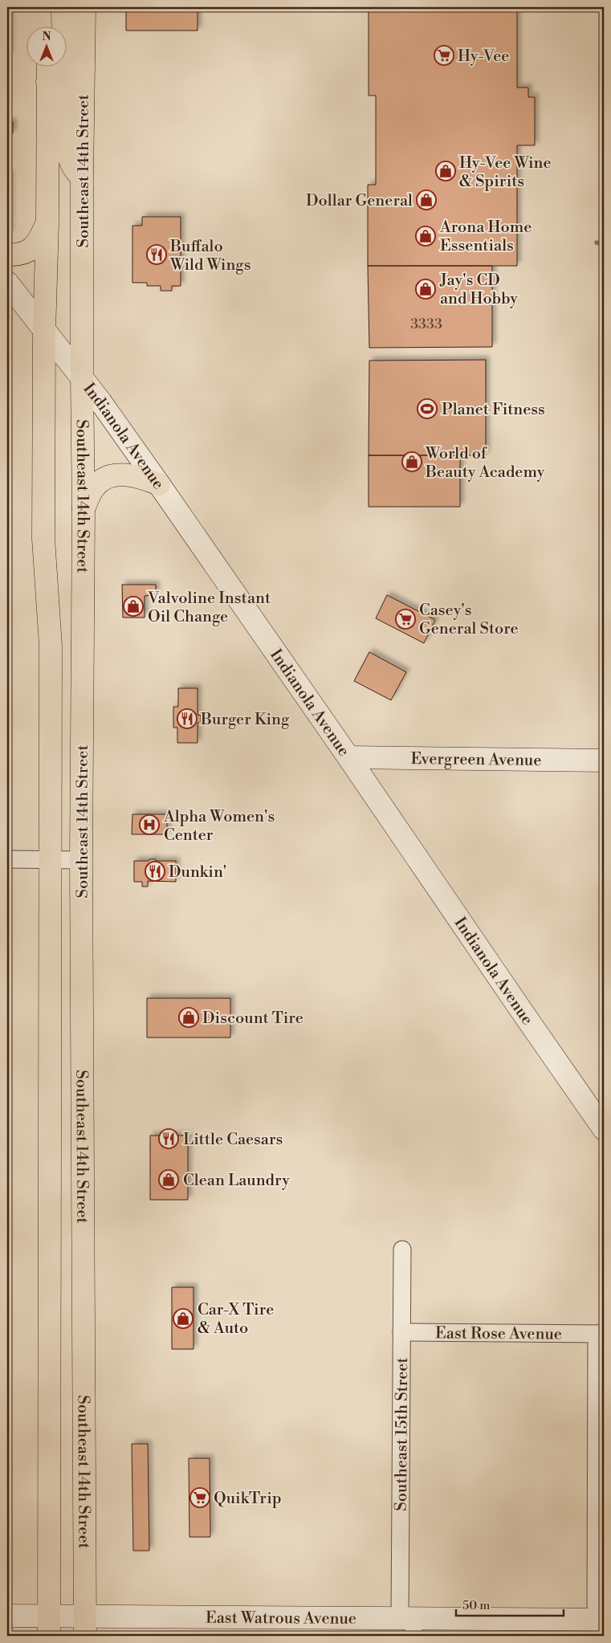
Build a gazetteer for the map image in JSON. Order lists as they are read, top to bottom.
{
  "streets": {
    "main road": [
      "Southeast 14th Street",
      "Indianola Avenue",
      "Evergreen Avenue",
      "East Watrous Avenue"
    ],
    "street": ["East Rose Avenue", "Southeast 15th Street"]
  },
  "crossings": [
    ["Southeast 14th Street", "Indianola Avenue"],
    ["Southeast 14th Street", "East Watrous Avenue"],
    ["Indianola Avenue", "Evergreen Avenue"],
    ["East Rose Avenue", "Southeast 15th Street"],
    ["Southeast 15th Street", "East Watrous Avenue"]
  ],
  "places": {
    "supermarket": ["Hy-Vee", "Casey's General Store", "QuikTrip"],
    "shop": [
      "Hy-Vee Wine & Spirits",
      "Dollar General",
      "Arona Home Essentials",
      "Jay's CD and Hobby",
      "World of Beauty Academy",
      "Valvoline Instant Oil Change",
      "Discount Tire",
      "Clean Laundry",
      "Car-X Tire & Auto"
    ],
    "restaurant": [
      "Buffalo Wild Wings",
      "Burger King",
      "Dunkin'",
      "Little Caesars"
    ],
    "sports": ["Planet Fitness"],
    "hospital": ["Alpha Women's Center"]
  },
  "house_numbers": ["3333"],
  "scale_bar": "50 m",
  "north": "top"
}
